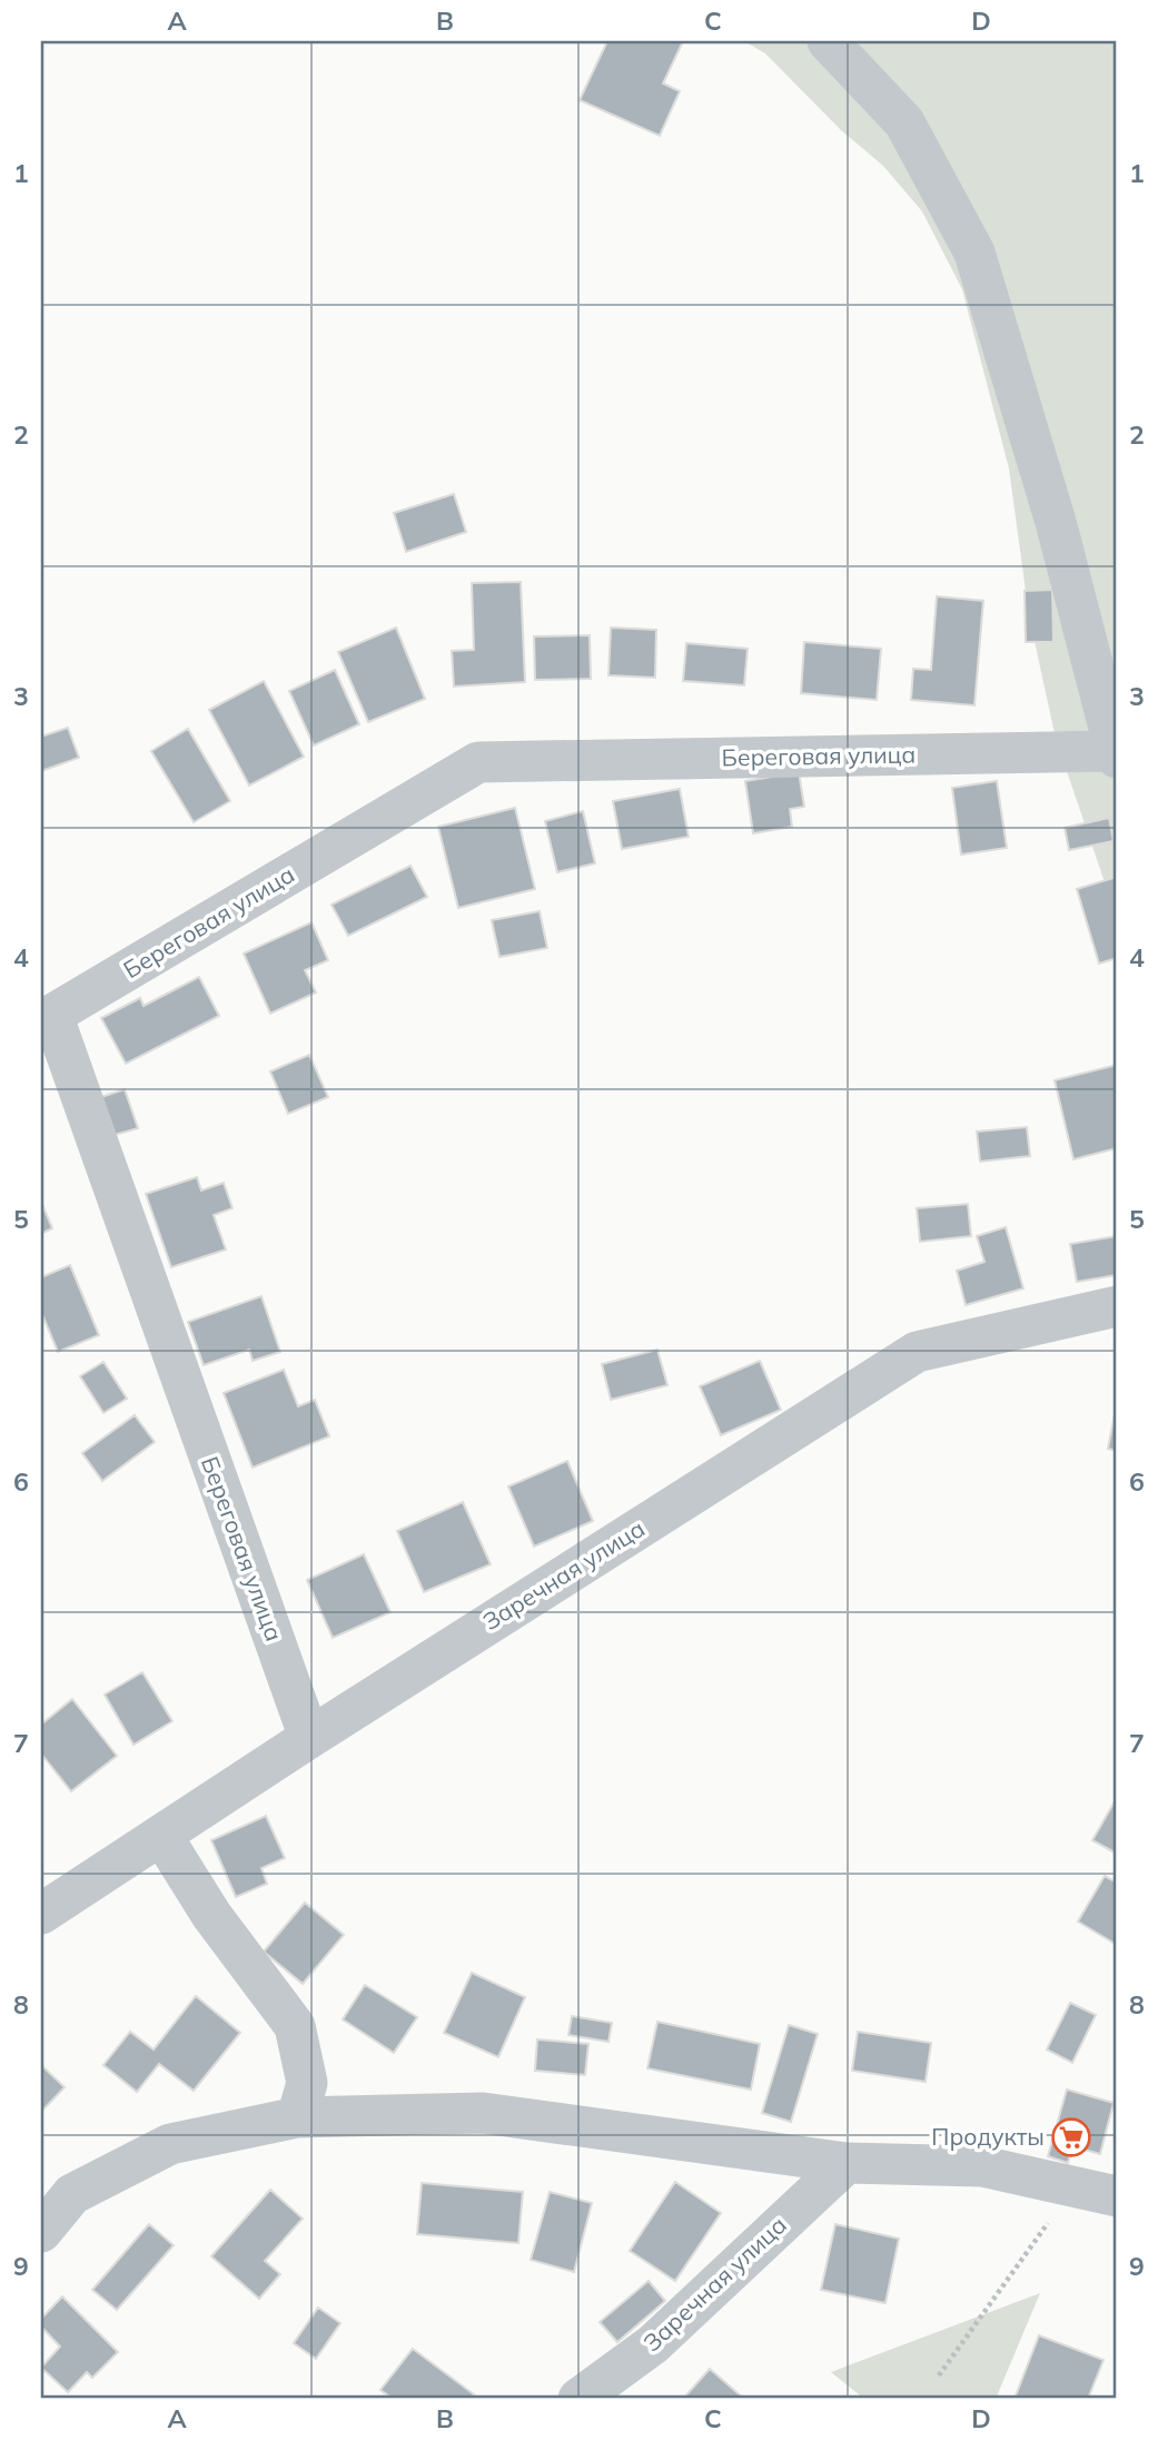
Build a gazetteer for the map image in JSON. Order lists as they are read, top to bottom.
{
  "streets": {
    "street": ["Береговая улица", "Заречная улица"]
  },
  "crossings": [
    ["Береговая улица", "Заречная улица"]
  ],
  "places": {
    "supermarket": ["Продукты"]
  },
  "grid": {
    "columns": [
      "A",
      "B",
      "C",
      "D"
    ],
    "rows": [
      "1",
      "2",
      "3",
      "4",
      "5",
      "6",
      "7",
      "8",
      "9"
    ]
  }
}
